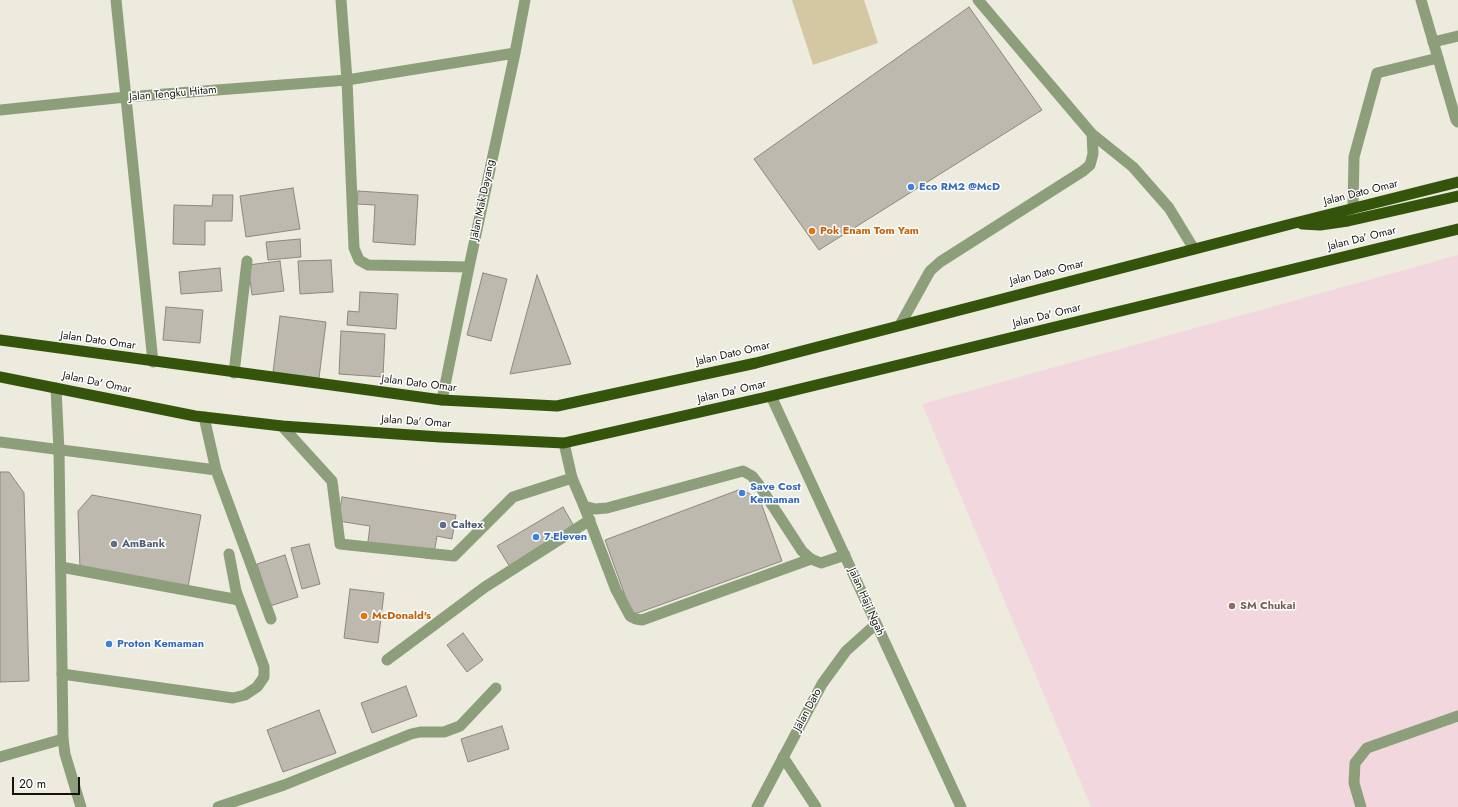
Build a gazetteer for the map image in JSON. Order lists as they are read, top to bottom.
{
  "streets": {
    "highway": ["Jalan Dato Omar", "Jalan Da' Omar"],
    "street": [
      "Jalan Tengku Hitam",
      "Jalan Mak Dayang",
      "Jalan Haji Ngah",
      "Jalan Dato"
    ]
  },
  "crossings": [
    ["Jalan Tengku Hitam", "Jalan Mak Dayang"],
    ["Jalan Dato Omar", "Jalan Mak Dayang"],
    ["Jalan Da' Omar", "Jalan Haji Ngah"],
    ["Jalan Haji Ngah", "Jalan Dato"]
  ],
  "places": [
    "Eco RM2 @McD",
    "Pok Enam Tom Yam",
    "Save Cost Kemaman",
    "Caltex",
    "7-Eleven",
    "AmBank",
    "SM Chukai",
    "McDonald's",
    "Proton Kemaman"
  ],
  "scale_bar": "20 m"
}
